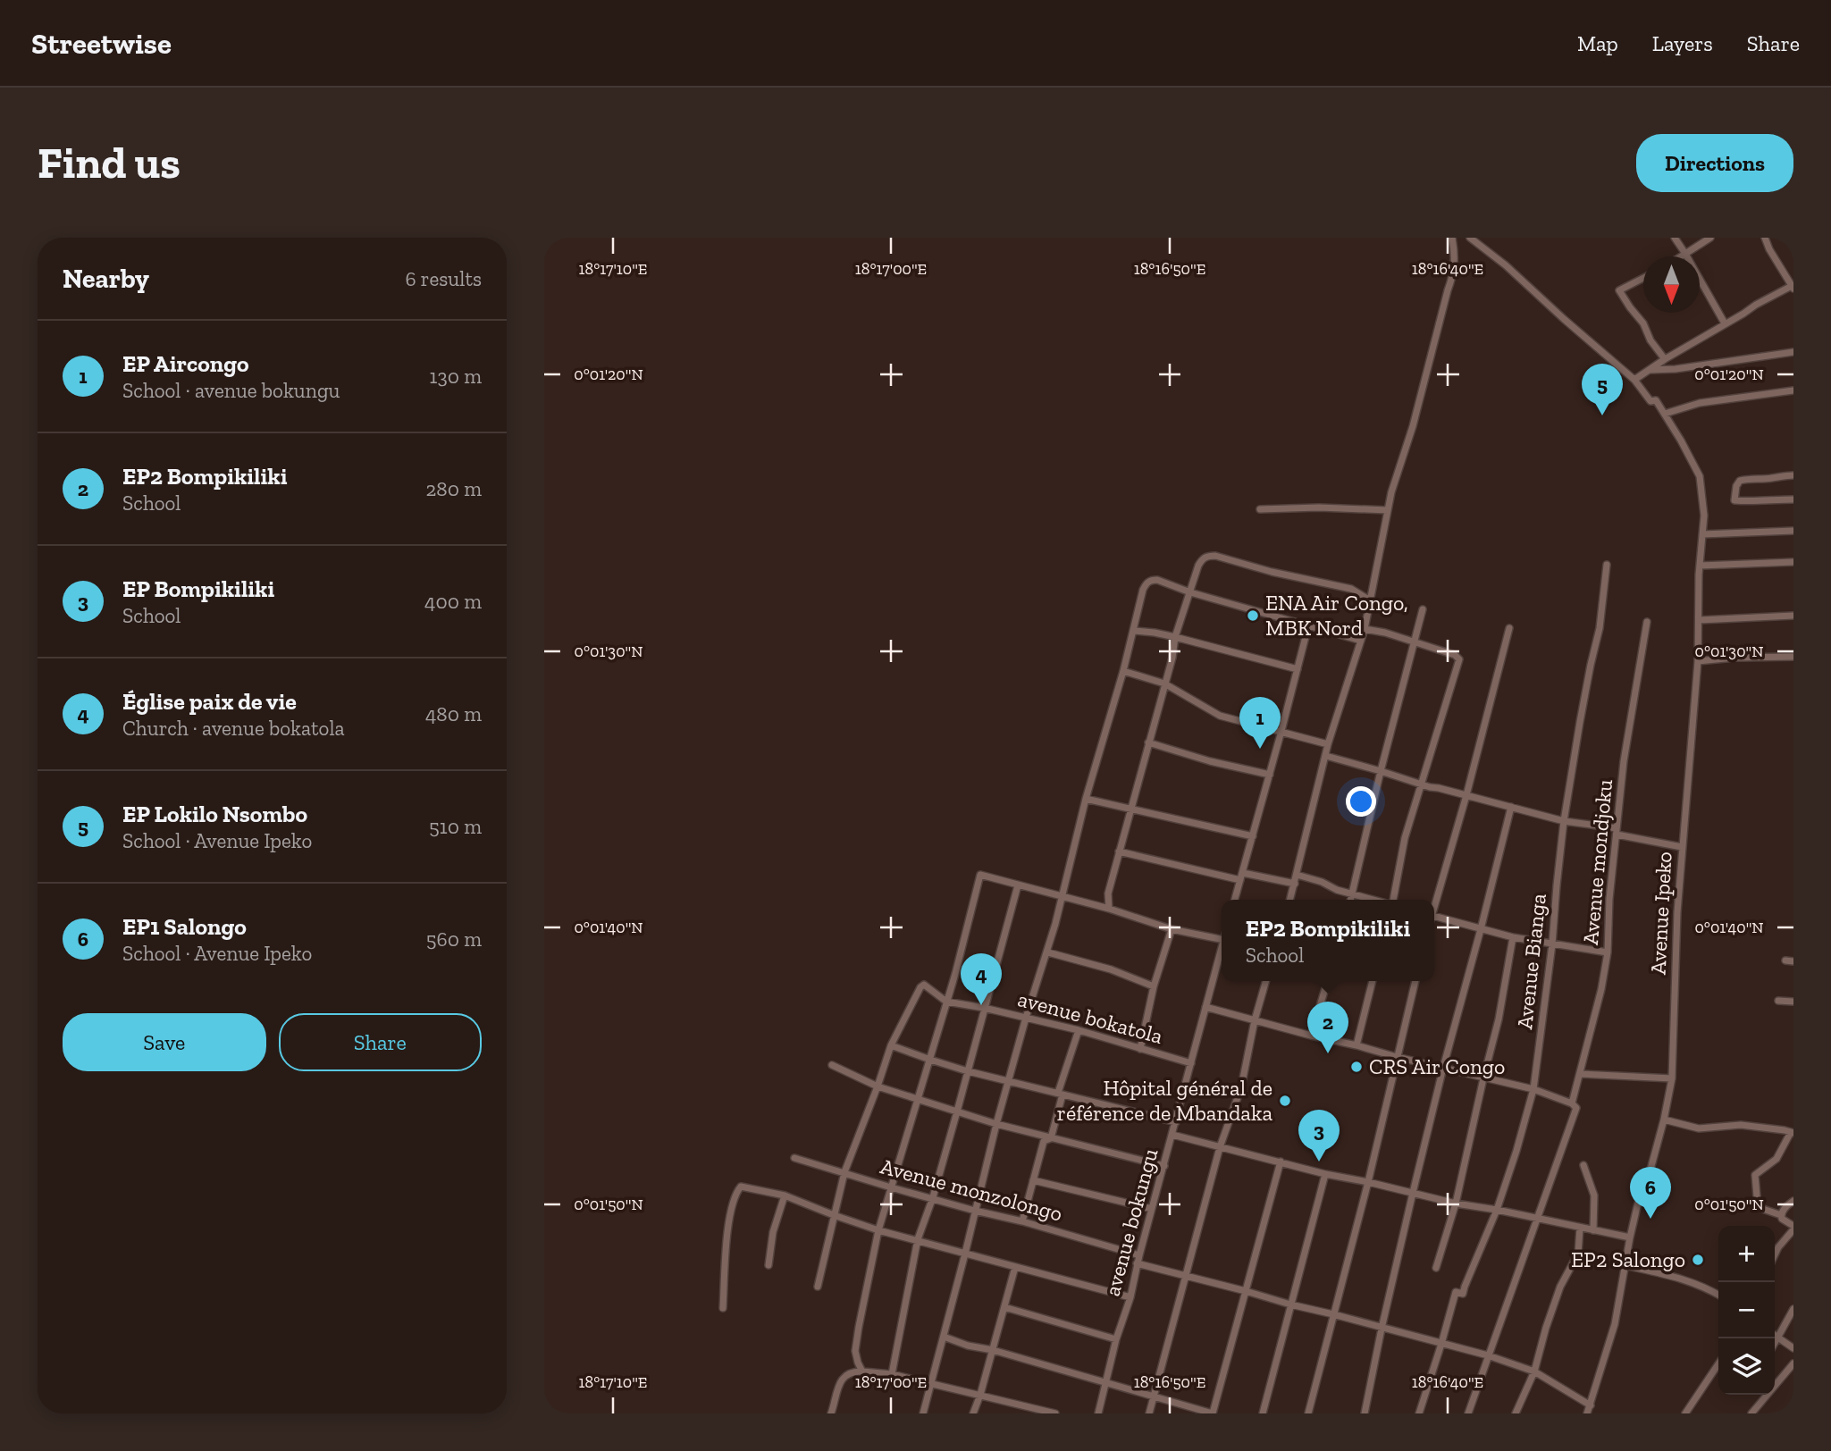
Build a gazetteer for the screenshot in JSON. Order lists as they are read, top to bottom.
{
  "streets": {
    "street": [
      "Avenue mondjoku",
      "Avenue Ipeko",
      "Avenue Bianga",
      "avenue bokatola",
      "Avenue monzolongo",
      "avenue bokungu"
    ]
  },
  "crossings": [
    ["avenue bokatola", "Avenue monzolongo"],
    ["avenue bokatola", "avenue bokungu"],
    ["Avenue monzolongo", "avenue bokungu"]
  ],
  "places": [
    "ENA Air Congo, MBK Nord",
    "CRS Air Congo",
    "Hôpital général de référence de Mbandaka",
    "EP2 Salongo"
  ],
  "north": "bottom",
  "page": {
    "header": "Streetwise",
    "nav": ["Map", "Layers", "Share"],
    "buttons": [
      "Directions",
      ["Save", "Share"]
    ],
    "title": "Find us",
    "heading": ["Nearby", "6 results"],
    "list": [
      {
        "mark": "1",
        "name": "EP Aircongo",
        "note": "School · avenue bokungu",
        "value": "130 m"
      },
      {
        "mark": "2",
        "name": "EP2 Bompikiliki",
        "note": "School",
        "value": "280 m"
      },
      {
        "mark": "3",
        "name": "EP Bompikiliki",
        "note": "School",
        "value": "400 m"
      },
      {
        "mark": "4",
        "name": "Église paix de vie",
        "note": "Church · avenue bokatola",
        "value": "480 m"
      },
      {
        "mark": "5",
        "name": "EP Lokilo Nsombo",
        "note": "School · Avenue Ipeko",
        "value": "510 m"
      },
      {
        "mark": "6",
        "name": "EP1 Salongo",
        "note": "School · Avenue Ipeko",
        "value": "560 m"
      }
    ],
    "pins": [
      "5",
      "1",
      "4",
      "2",
      "3",
      "6"
    ],
    "popup": ["EP2 Bompikiliki", "School"],
    "map_buttons": ["+", "−"]
  },
  "coordinates": [
    "18°17'10\"E",
    "18°17'00\"E",
    "18°16'50\"E",
    "18°16'40\"E",
    "0°01'20\"N",
    "0°01'30\"N",
    "0°01'40\"N",
    "0°01'50\"N"
  ]
}
